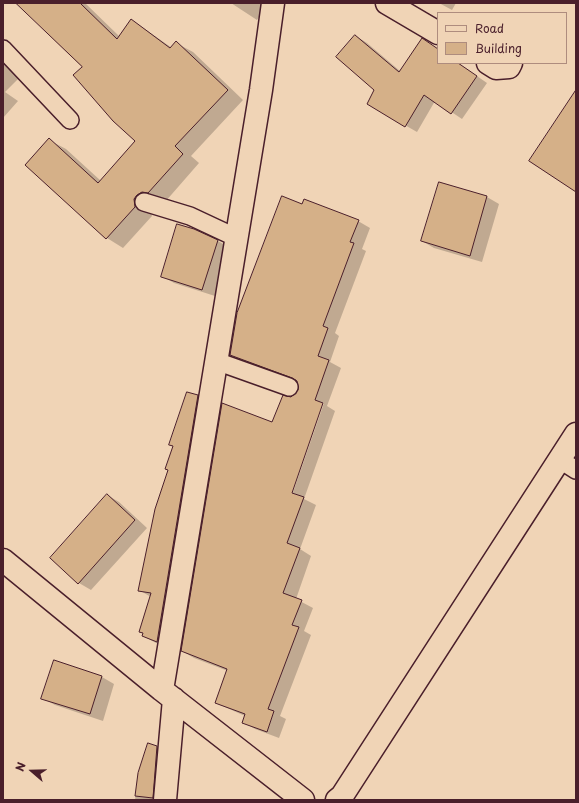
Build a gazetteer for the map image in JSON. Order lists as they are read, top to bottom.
{
  "legend": ["Road", "Building"],
  "north": "left"
}
